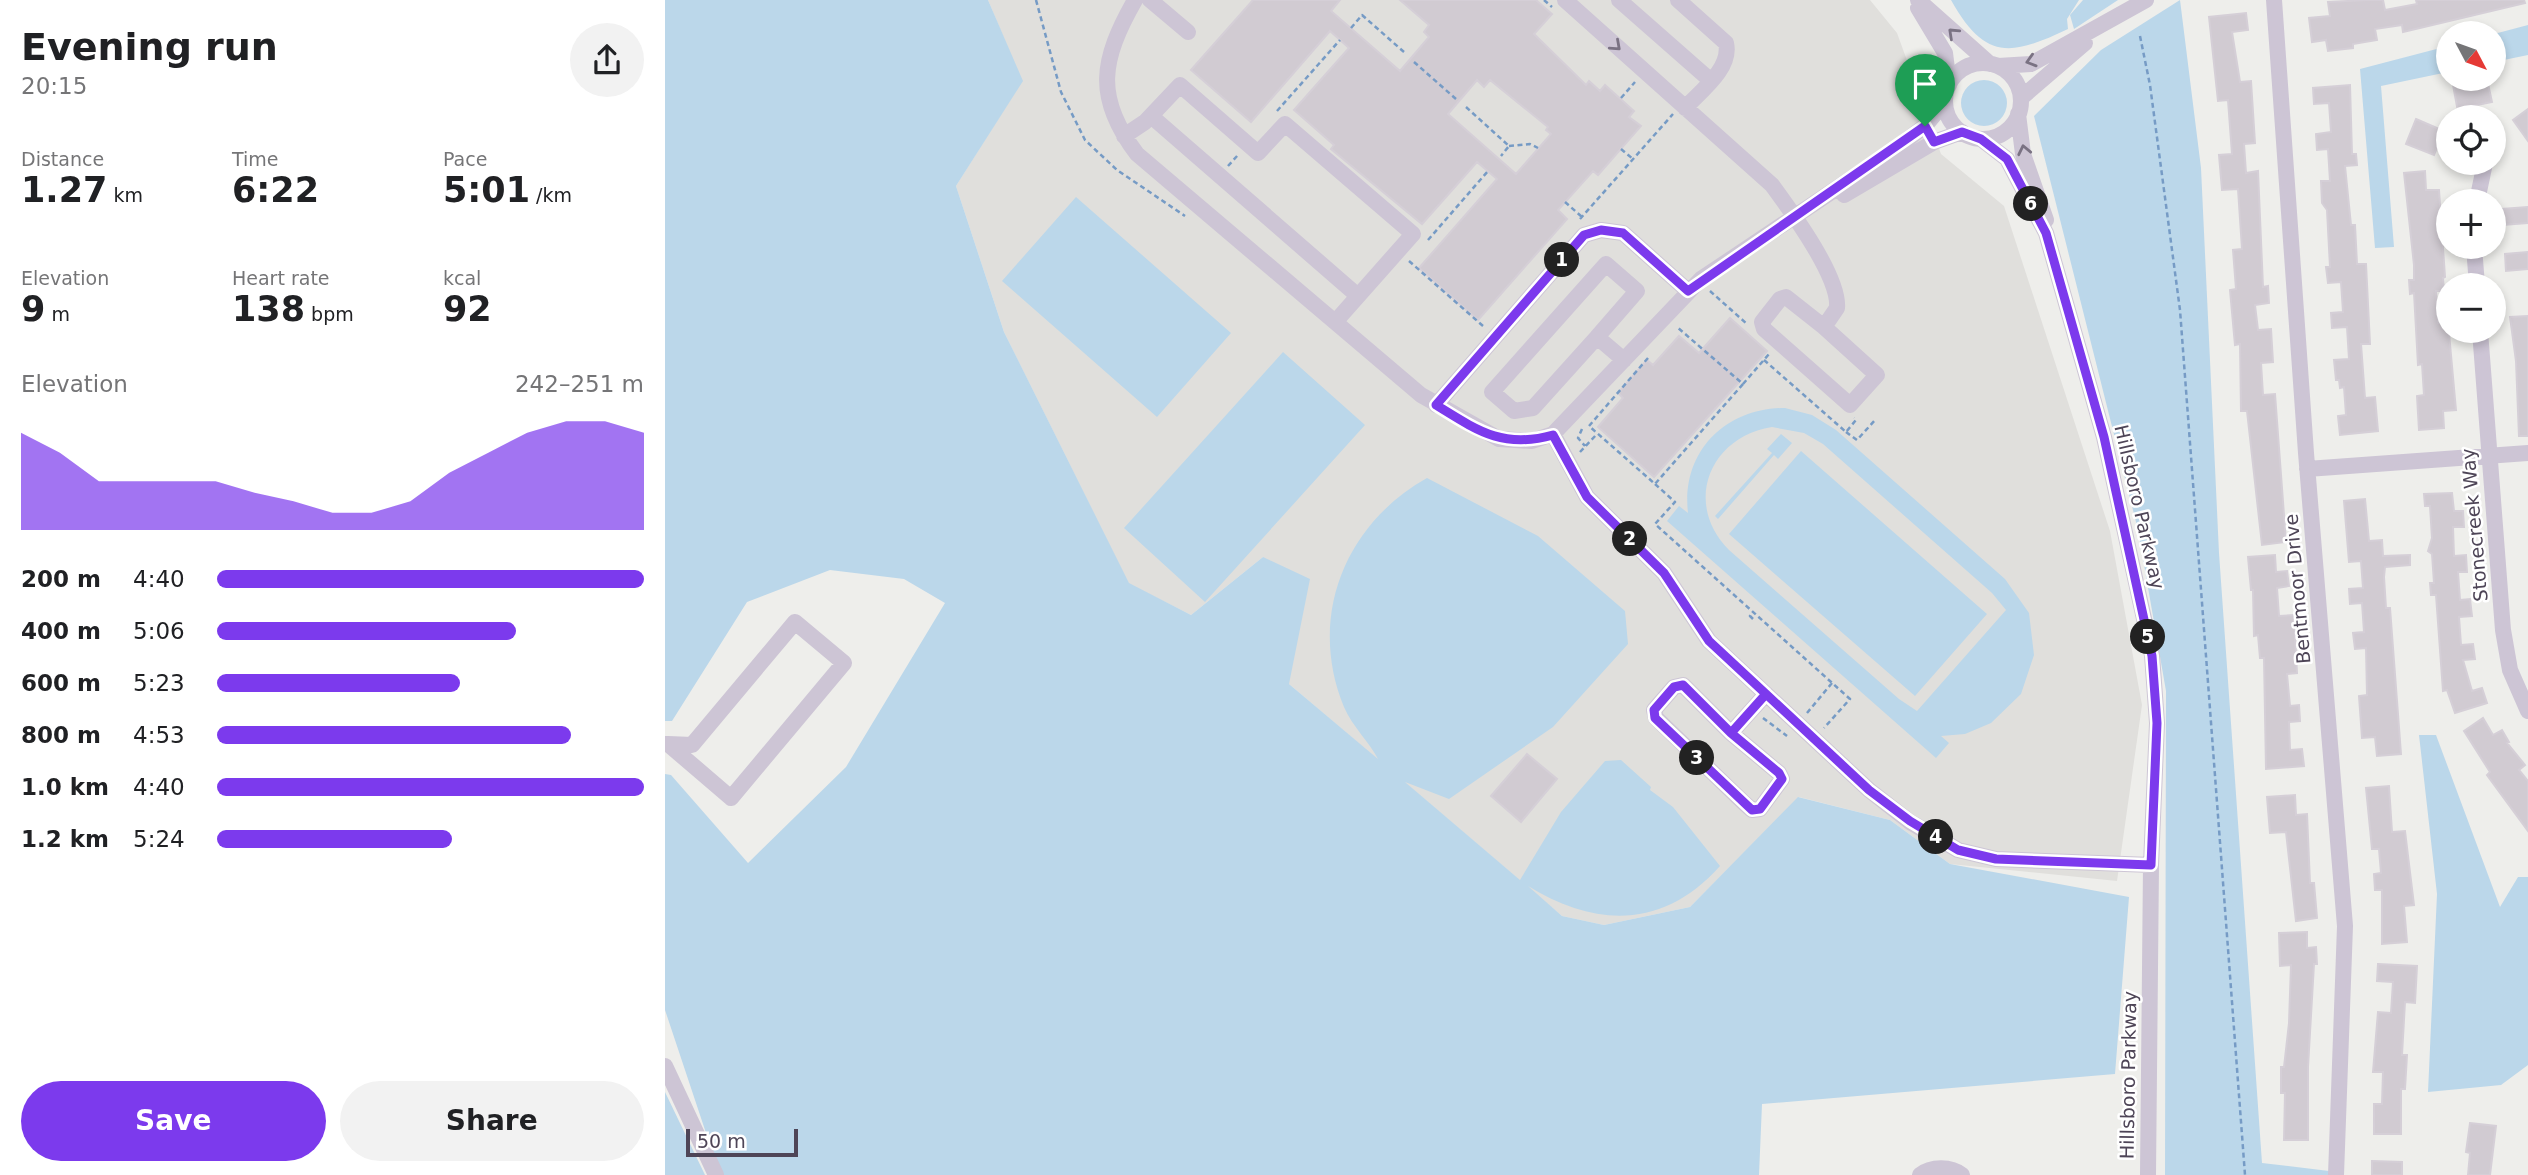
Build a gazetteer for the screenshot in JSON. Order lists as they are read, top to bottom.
{
  "streets": {
    "street": ["Hillsboro Parkway", "Stonecreek Way", "Bentmoor Drive"]
  },
  "scale_bar": "50 m",
  "north": "bottom right",
  "page": {
    "heading": ["Evening run", "20:15"],
    "map_buttons": ["+", "−"],
    "stats": [
      ["Distance", "1.27 km"],
      ["Time", "6:22"],
      ["Pace", "5:01 /km"],
      ["Elevation", "9 m"],
      ["Heart rate", "138 bpm"],
      ["kcal", "92"]
    ],
    "pins": [
      "6",
      "1",
      "2",
      "5",
      "3",
      "4"
    ],
    "chart": ["Elevation", "242–251 m"],
    "list": [
      {
        "name": "200 m",
        "note": "4:40"
      },
      {
        "name": "400 m",
        "note": "5:06"
      },
      {
        "name": "600 m",
        "note": "5:23"
      },
      {
        "name": "800 m",
        "note": "4:53"
      },
      {
        "name": "1.0 km",
        "note": "4:40"
      },
      {
        "name": "1.2 km",
        "note": "5:24"
      }
    ],
    "buttons": ["Save", "Share"],
    "scale": "50 m"
  }
}
